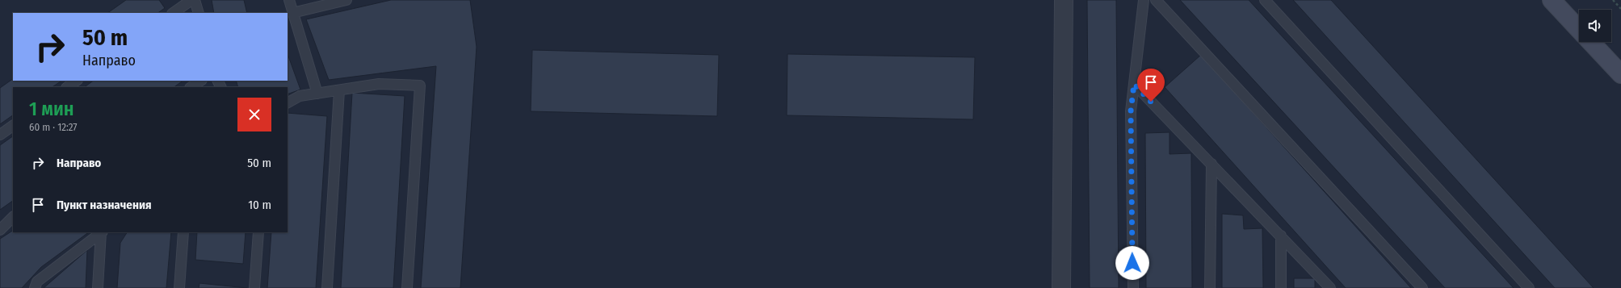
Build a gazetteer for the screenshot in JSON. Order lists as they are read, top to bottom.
{
  "page": {
    "turn": ["50 m", "Направо"],
    "heading": ["1 мин", "60 m · 12:27"],
    "list": [
      {
        "name": "Направо",
        "value": "50 m"
      },
      {
        "name": "Пункт назначения",
        "value": "10 m"
      }
    ]
  }
}
